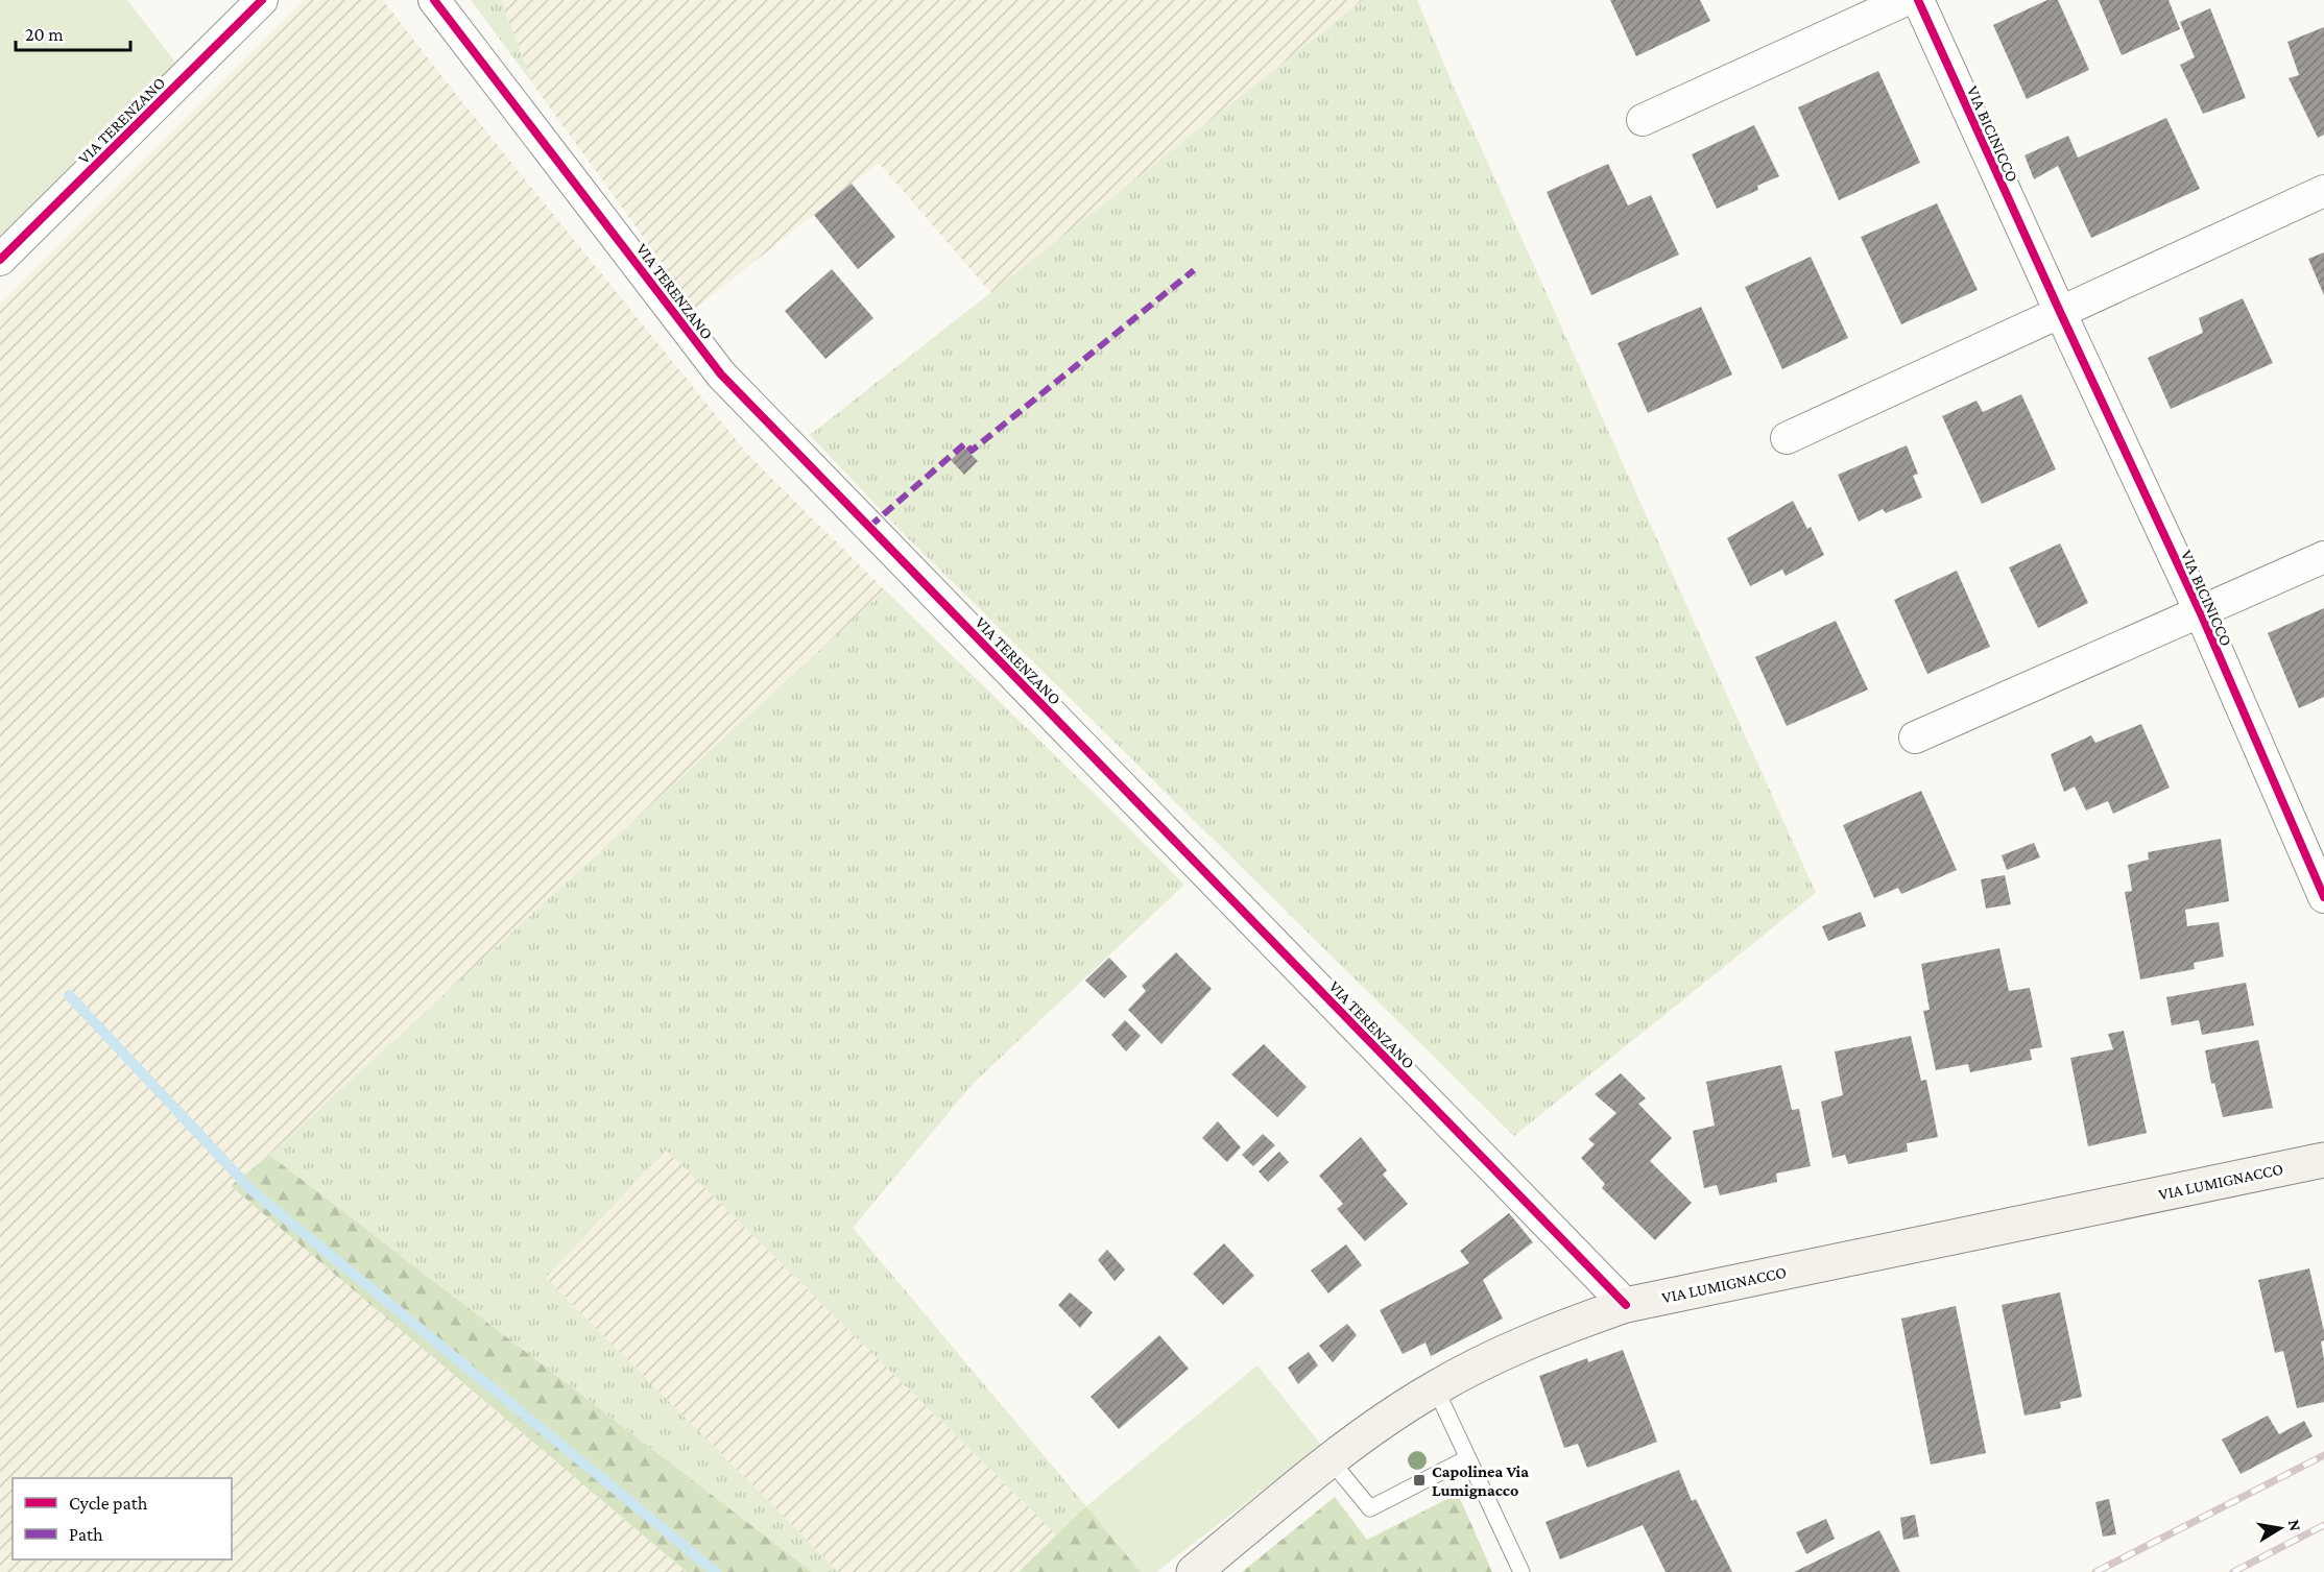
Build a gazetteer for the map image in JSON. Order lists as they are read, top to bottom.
{
  "streets": {
    "main road": ["VIA LUMIGNACCO"],
    "street": ["VIA TERENZANO", "VIA BICINICCO"]
  },
  "crossings": [
    ["VIA TERENZANO", "VIA LUMIGNACCO"]
  ],
  "places": {
    "transit": ["Capolinea Via Lumignacco"]
  },
  "legend": ["Cycle path", "Path"],
  "scale_bar": "20 m",
  "north": "right"
}
